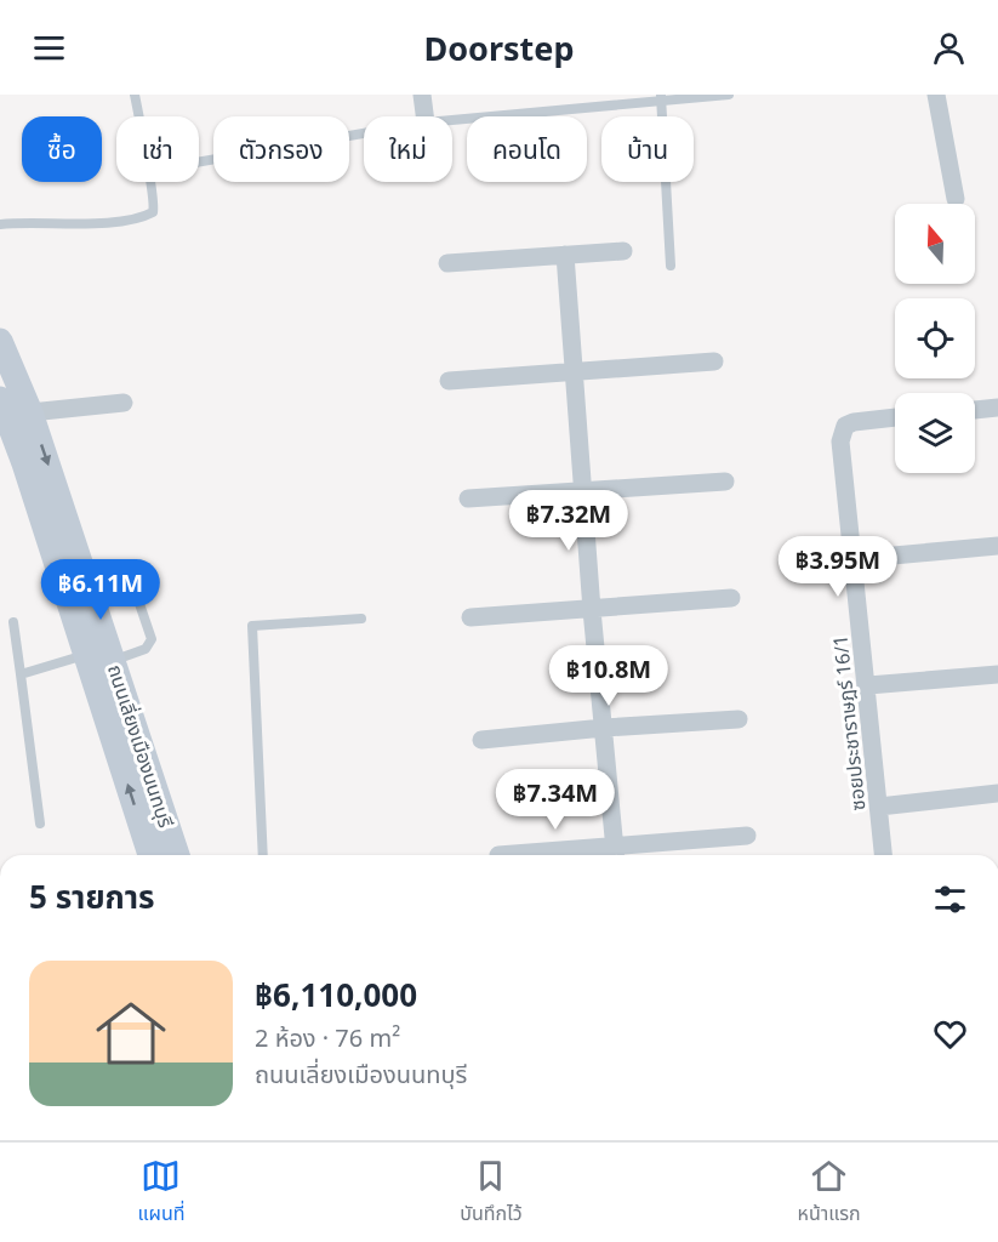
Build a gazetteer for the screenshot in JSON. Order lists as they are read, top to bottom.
{
  "streets": {
    "main road": ["ถนนเลี่ยงเมืองนนทบุรี"],
    "street": ["ซอยประชาราษฎร์ 16/1"]
  },
  "north": "top",
  "page": {
    "header": "Doorstep",
    "chip": [
      "ซื้อ",
      "เช่า",
      "ตัวกรอง",
      "ใหม่",
      "คอนโด",
      "บ้าน"
    ],
    "price": [
      "฿7.32M",
      "฿3.95M",
      "฿6.11M",
      "฿10.8M",
      "฿7.34M"
    ],
    "heading": "5 รายการ",
    "list": [
      {
        "name": "฿6,110,000",
        "note": "2 ห้อง · 76 m² · ถนนเลี่ยงเมืองนนทบุรี"
      }
    ],
    "tabs": ["แผนที่", "บันทึกไว้", "หน้าแรก"]
  }
}
